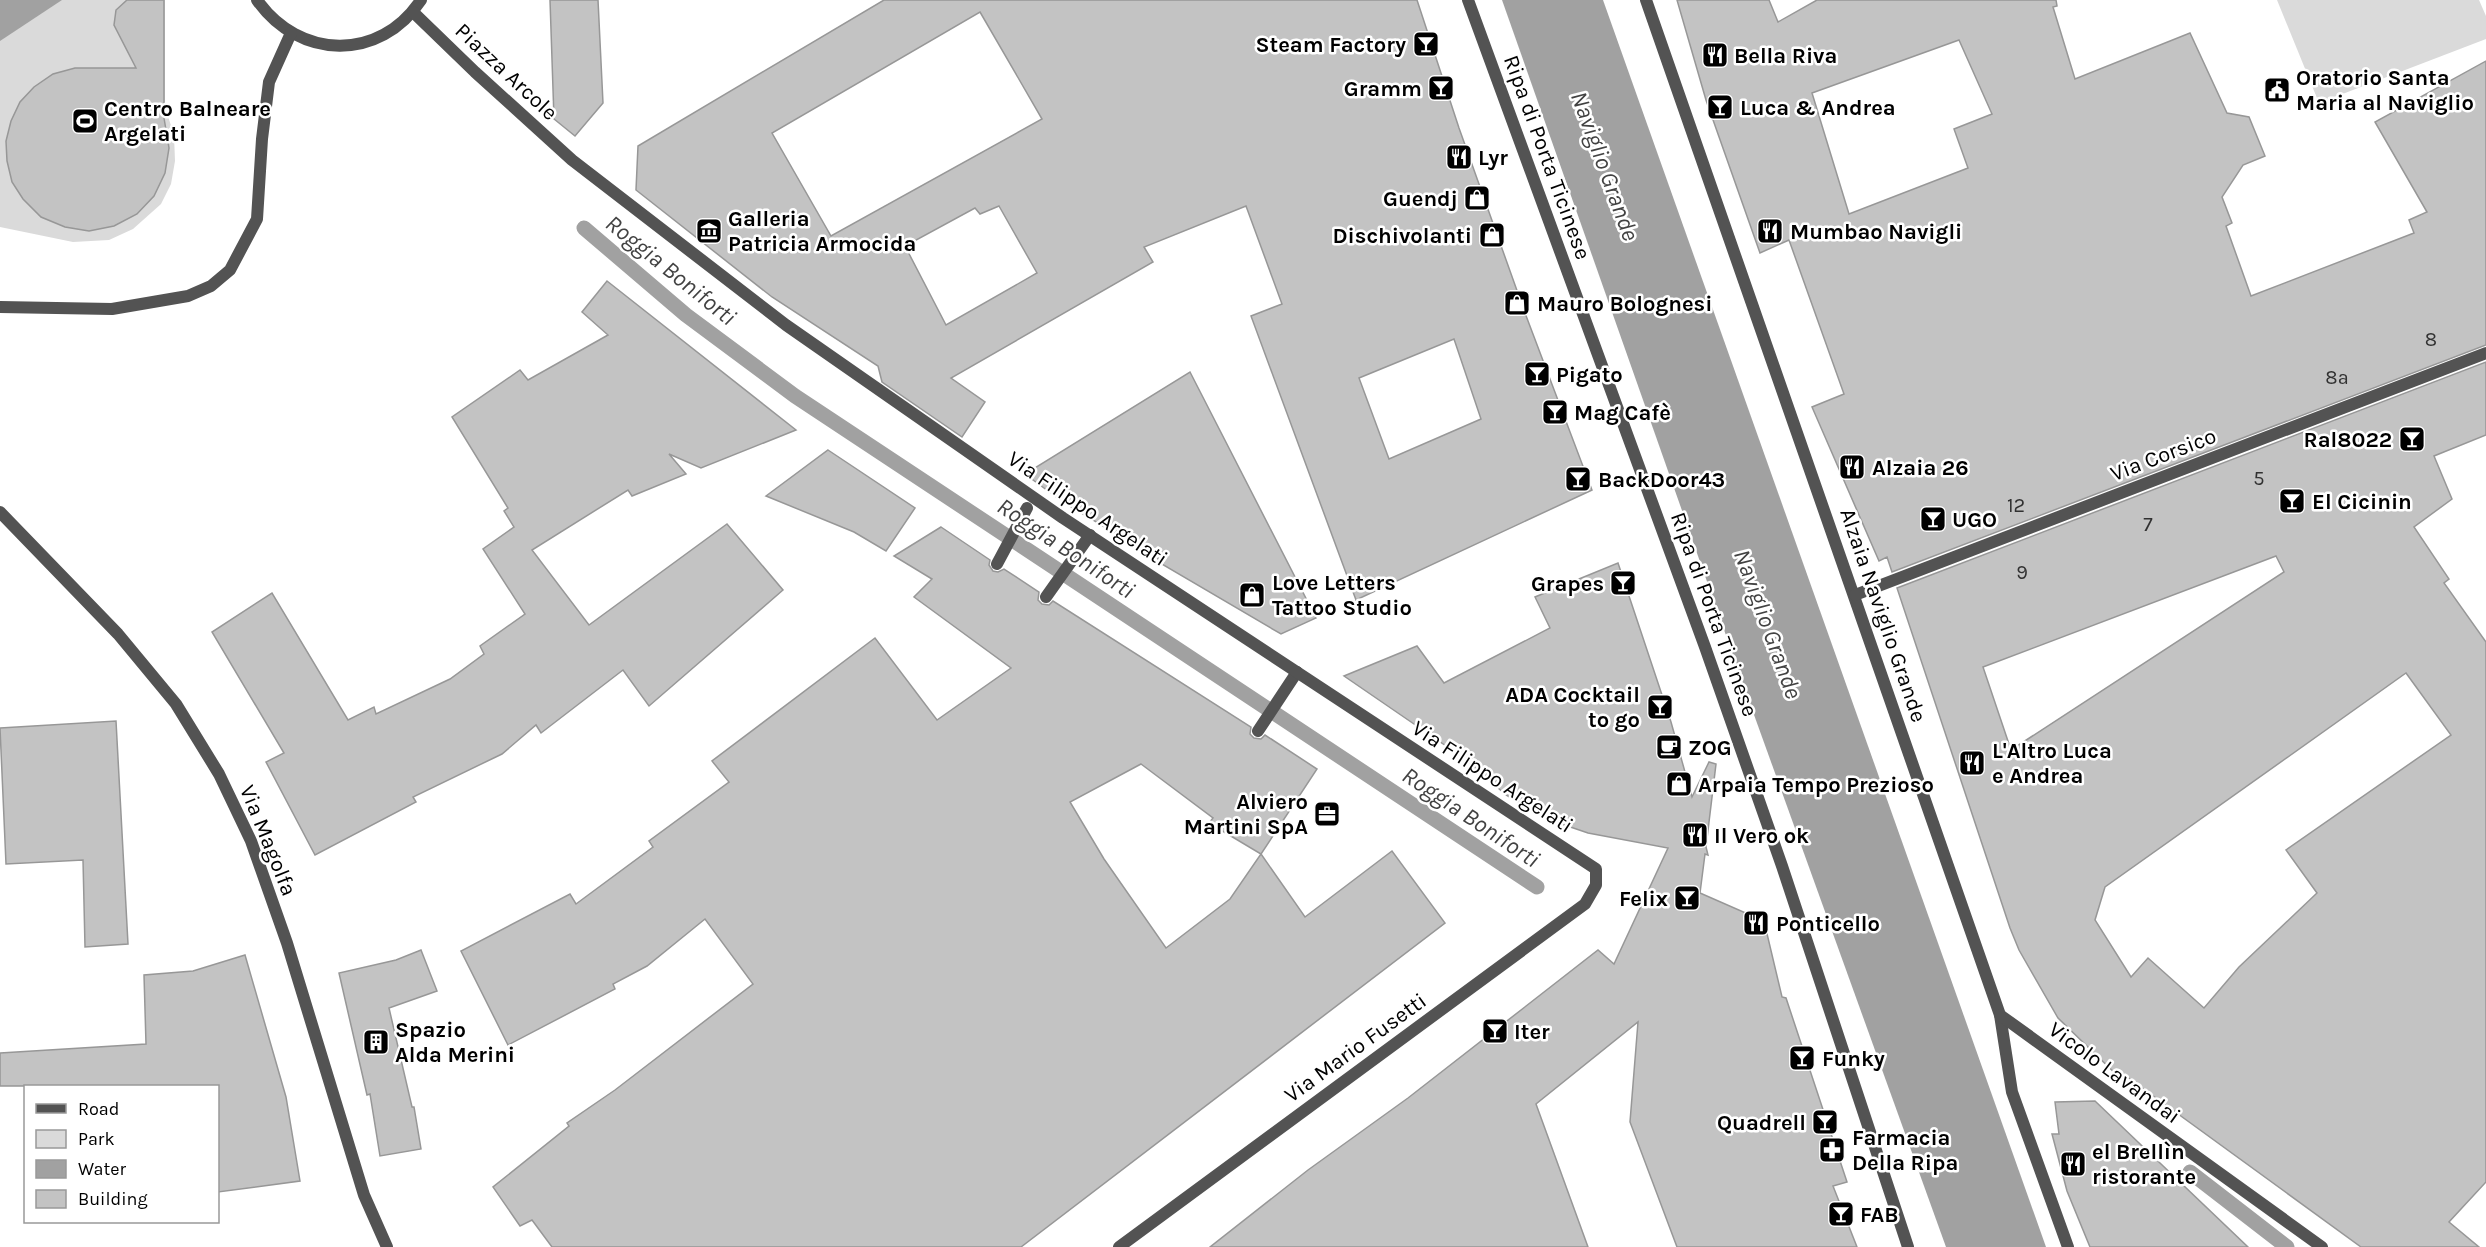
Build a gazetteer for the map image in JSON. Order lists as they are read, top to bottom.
{
  "streets": {
    "street": [
      "Piazza Arcole",
      "Ripa di Porta Ticinese",
      "Via Corsico",
      "Via Filippo Argelati",
      "Alzaia Naviglio Grande",
      "Via Magolfa",
      "Via Mario Fusetti",
      "Vicolo Lavandai"
    ]
  },
  "crossings": [
    ["Piazza Arcole", "Via Filippo Argelati"],
    ["Via Corsico", "Alzaia Naviglio Grande"],
    ["Via Filippo Argelati", "Via Mario Fusetti"],
    ["Alzaia Naviglio Grande", "Vicolo Lavandai"]
  ],
  "water": ["Naviglio Grande", "Roggia Boniforti"],
  "places": {
    "bar": [
      "Steam Factory",
      "Gramm",
      "Luca & Andrea",
      "Pigato",
      "Mag Cafè",
      "Ral8022",
      "BackDoor43",
      "El Cicinin",
      "UGO",
      "Grapes",
      "ADA Cocktail to go",
      "Felix",
      "Iter",
      "Funky",
      "Quadrell",
      "FAB"
    ],
    "restaurant": [
      "Bella Riva",
      "Lyr",
      "Mumbao Navigli",
      "Alzaia 26",
      "L'Altro Luca e Andrea",
      "Il Vero ok",
      "Ponticello",
      "el Brellìn ristorante"
    ],
    "public building": ["Oratorio Santa Maria al Naviglio"],
    "sports": ["Centro Balneare Argelati"],
    "shop": [
      "Guendj",
      "Dischivolanti",
      "Mauro Bolognesi",
      "Love Letters Tattoo Studio",
      "Arpaia Tempo Prezioso"
    ],
    "museum": ["Galleria Patricia Armocida"],
    "cafe": ["ZOG"],
    "office": ["Alviero Martini SpA"],
    "building": ["Spazio Alda Merini"],
    "pharmacy": ["Farmacia Della Ripa"]
  },
  "house_numbers": [
    "8",
    "8a",
    "5",
    "12",
    "7",
    "9"
  ],
  "legend": [
    "Road",
    "Park",
    "Water",
    "Building"
  ]
}
